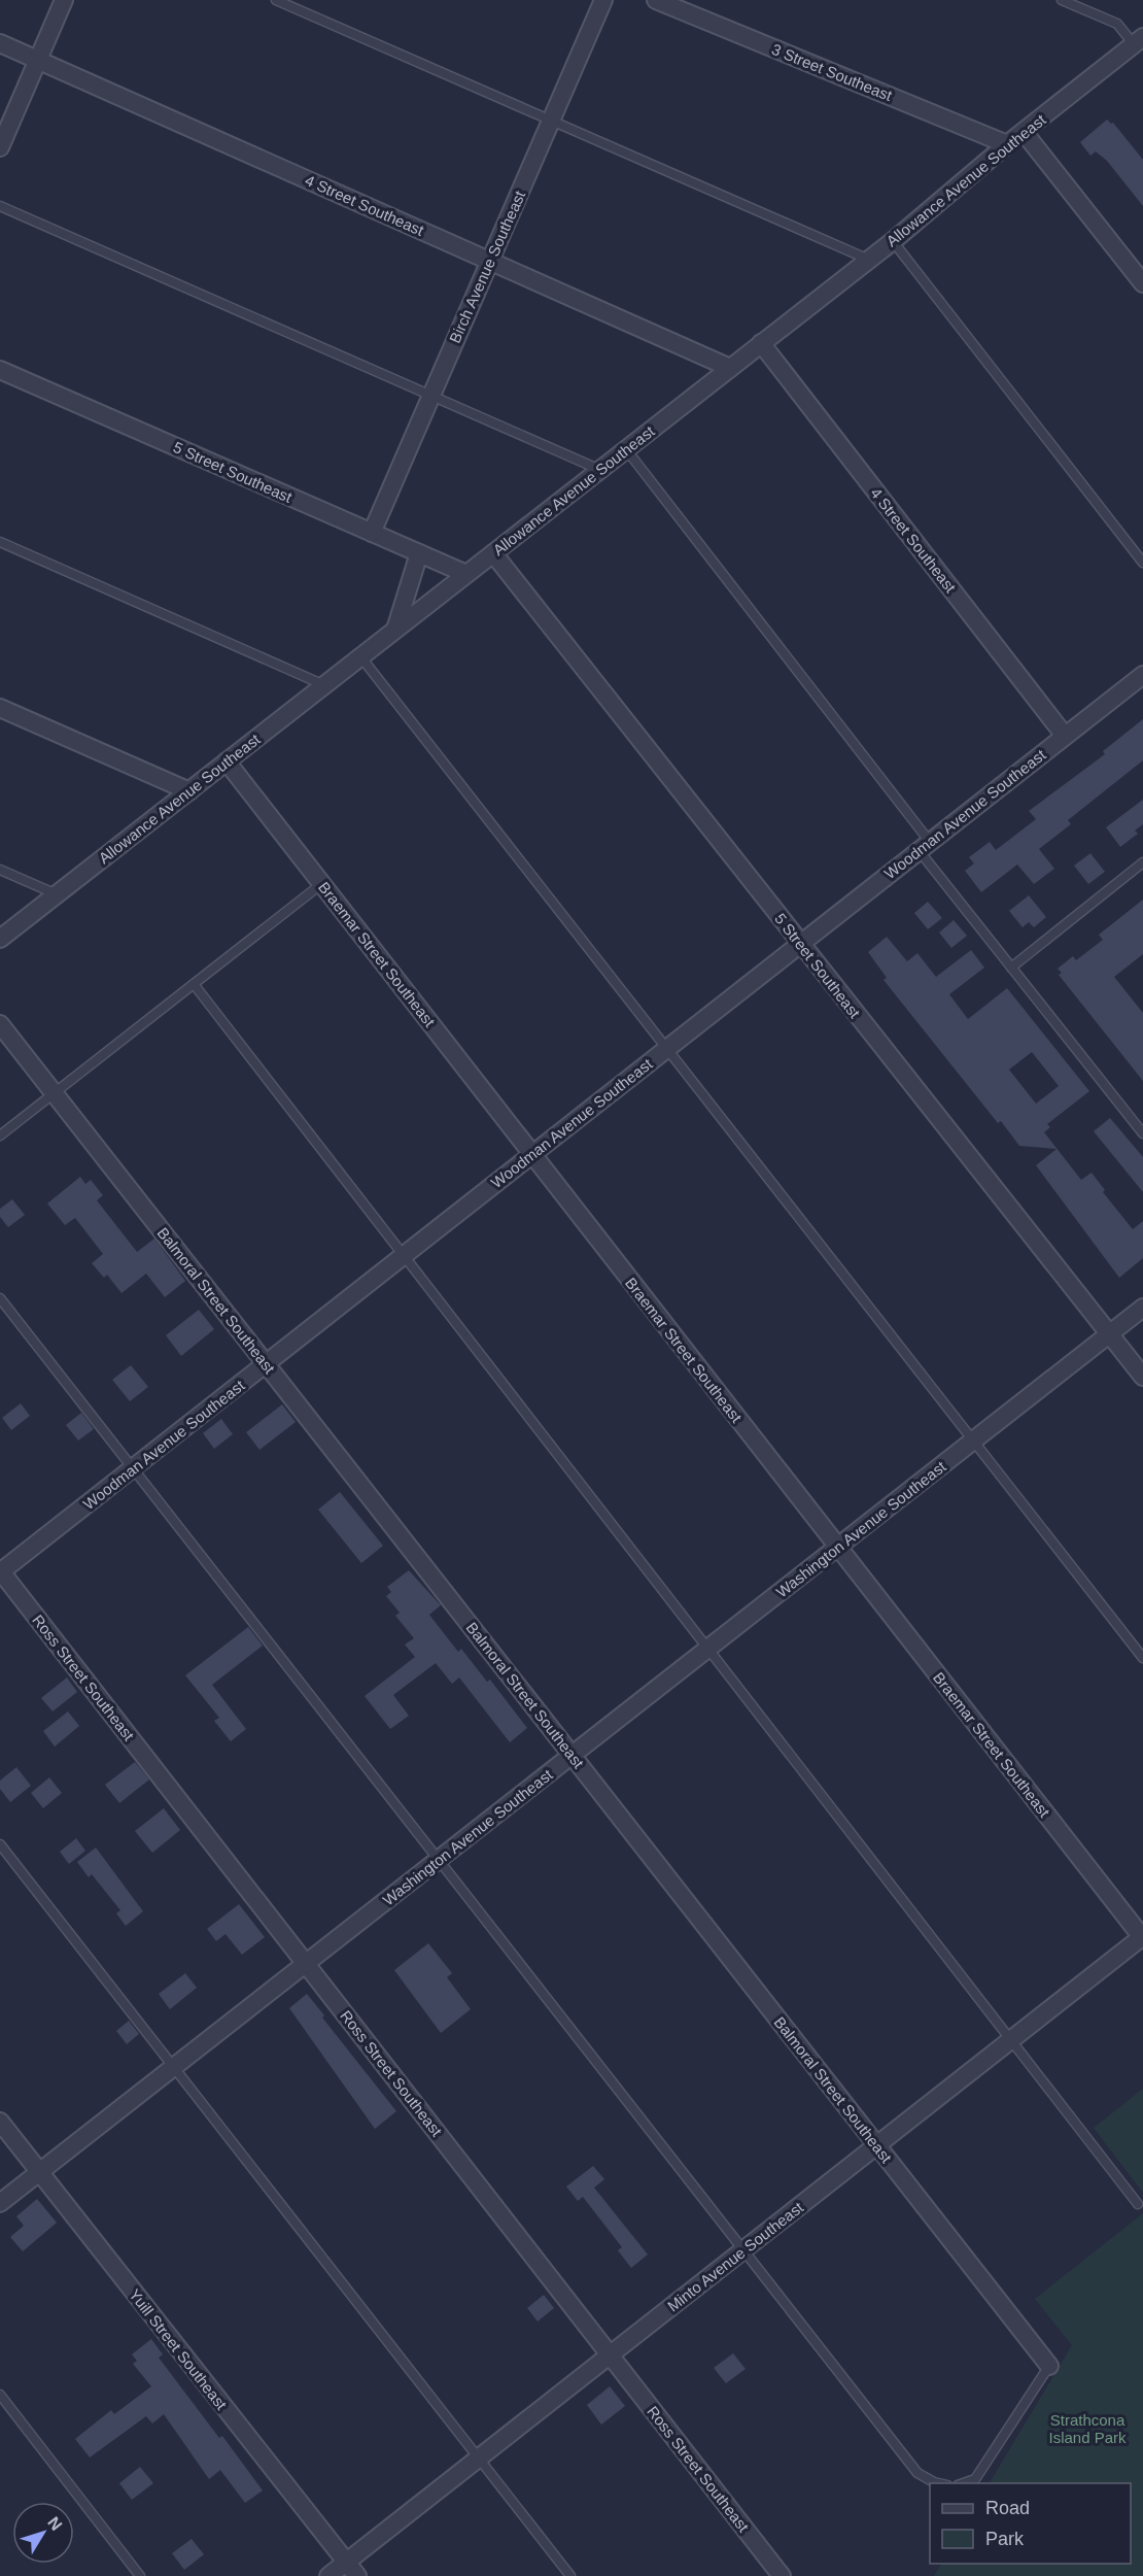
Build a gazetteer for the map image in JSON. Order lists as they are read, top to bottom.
{
  "streets": {
    "street": [
      "3 Street Southeast",
      "Allowance Avenue Southeast",
      "4 Street Southeast",
      "Birch Avenue Southeast",
      "5 Street Southeast",
      "Woodman Avenue Southeast",
      "Braemar Street Southeast",
      "Balmoral Street Southeast",
      "Washington Avenue Southeast",
      "Ross Street Southeast",
      "Minto Avenue Southeast",
      "Yuill Street Southeast"
    ]
  },
  "crossings": [
    ["3 Street Southeast", "Allowance Avenue Southeast"],
    ["Allowance Avenue Southeast", "4 Street Southeast"],
    ["Allowance Avenue Southeast", "5 Street Southeast"],
    ["Allowance Avenue Southeast", "Braemar Street Southeast"],
    ["4 Street Southeast", "Birch Avenue Southeast"],
    ["4 Street Southeast", "Woodman Avenue Southeast"],
    ["Birch Avenue Southeast", "5 Street Southeast"],
    ["5 Street Southeast", "Woodman Avenue Southeast"],
    ["5 Street Southeast", "Washington Avenue Southeast"],
    ["Woodman Avenue Southeast", "Braemar Street Southeast"],
    ["Woodman Avenue Southeast", "Balmoral Street Southeast"],
    ["Woodman Avenue Southeast", "Ross Street Southeast"],
    ["Braemar Street Southeast", "Washington Avenue Southeast"],
    ["Braemar Street Southeast", "Minto Avenue Southeast"],
    ["Balmoral Street Southeast", "Washington Avenue Southeast"],
    ["Balmoral Street Southeast", "Minto Avenue Southeast"],
    ["Washington Avenue Southeast", "Ross Street Southeast"],
    ["Washington Avenue Southeast", "Yuill Street Southeast"],
    ["Ross Street Southeast", "Minto Avenue Southeast"],
    ["Minto Avenue Southeast", "Yuill Street Southeast"]
  ],
  "parks": ["Strathcona Island Park"],
  "legend": ["Road", "Park"],
  "north": "top right"
}
